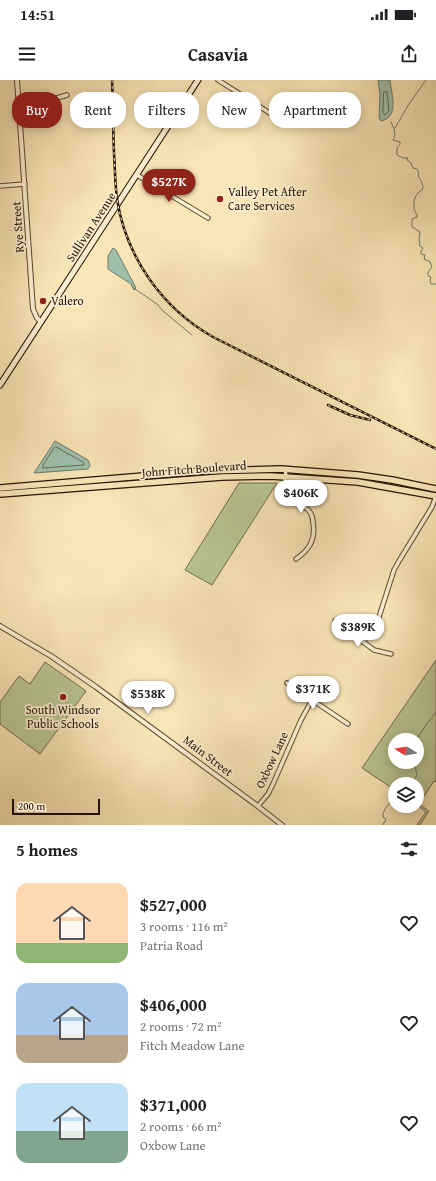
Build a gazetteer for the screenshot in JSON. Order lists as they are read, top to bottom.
{
  "streets": {
    "highway": ["John Fitch Boulevard"],
    "main road": ["Sullivan Avenue"],
    "street": ["Rye Street", "Main Street", "Oxbow Lane"]
  },
  "crossings": [
    ["Rye Street", "Sullivan Avenue"],
    ["Main Street", "Oxbow Lane"]
  ],
  "places": ["Valley Pet After Care Services", "Valero", "South Windsor Public Schools"],
  "scale_bar": "200 m",
  "north": "left",
  "page": {
    "status": "14:51",
    "header": "Casavia",
    "chip": [
      "Buy",
      "Rent",
      "Filters",
      "New",
      "Apartment"
    ],
    "price": [
      "$527K",
      "$406K",
      "$389K",
      "$371K",
      "$538K"
    ],
    "scale": "200 m",
    "heading": "5 homes",
    "list": [
      {
        "name": "$527,000",
        "note": "3 rooms · 116 m² · Patria Road"
      },
      {
        "name": "$406,000",
        "note": "2 rooms · 72 m² · Fitch Meadow Lane"
      },
      {
        "name": "$371,000",
        "note": "2 rooms · 66 m² · Oxbow Lane"
      }
    ]
  }
}
